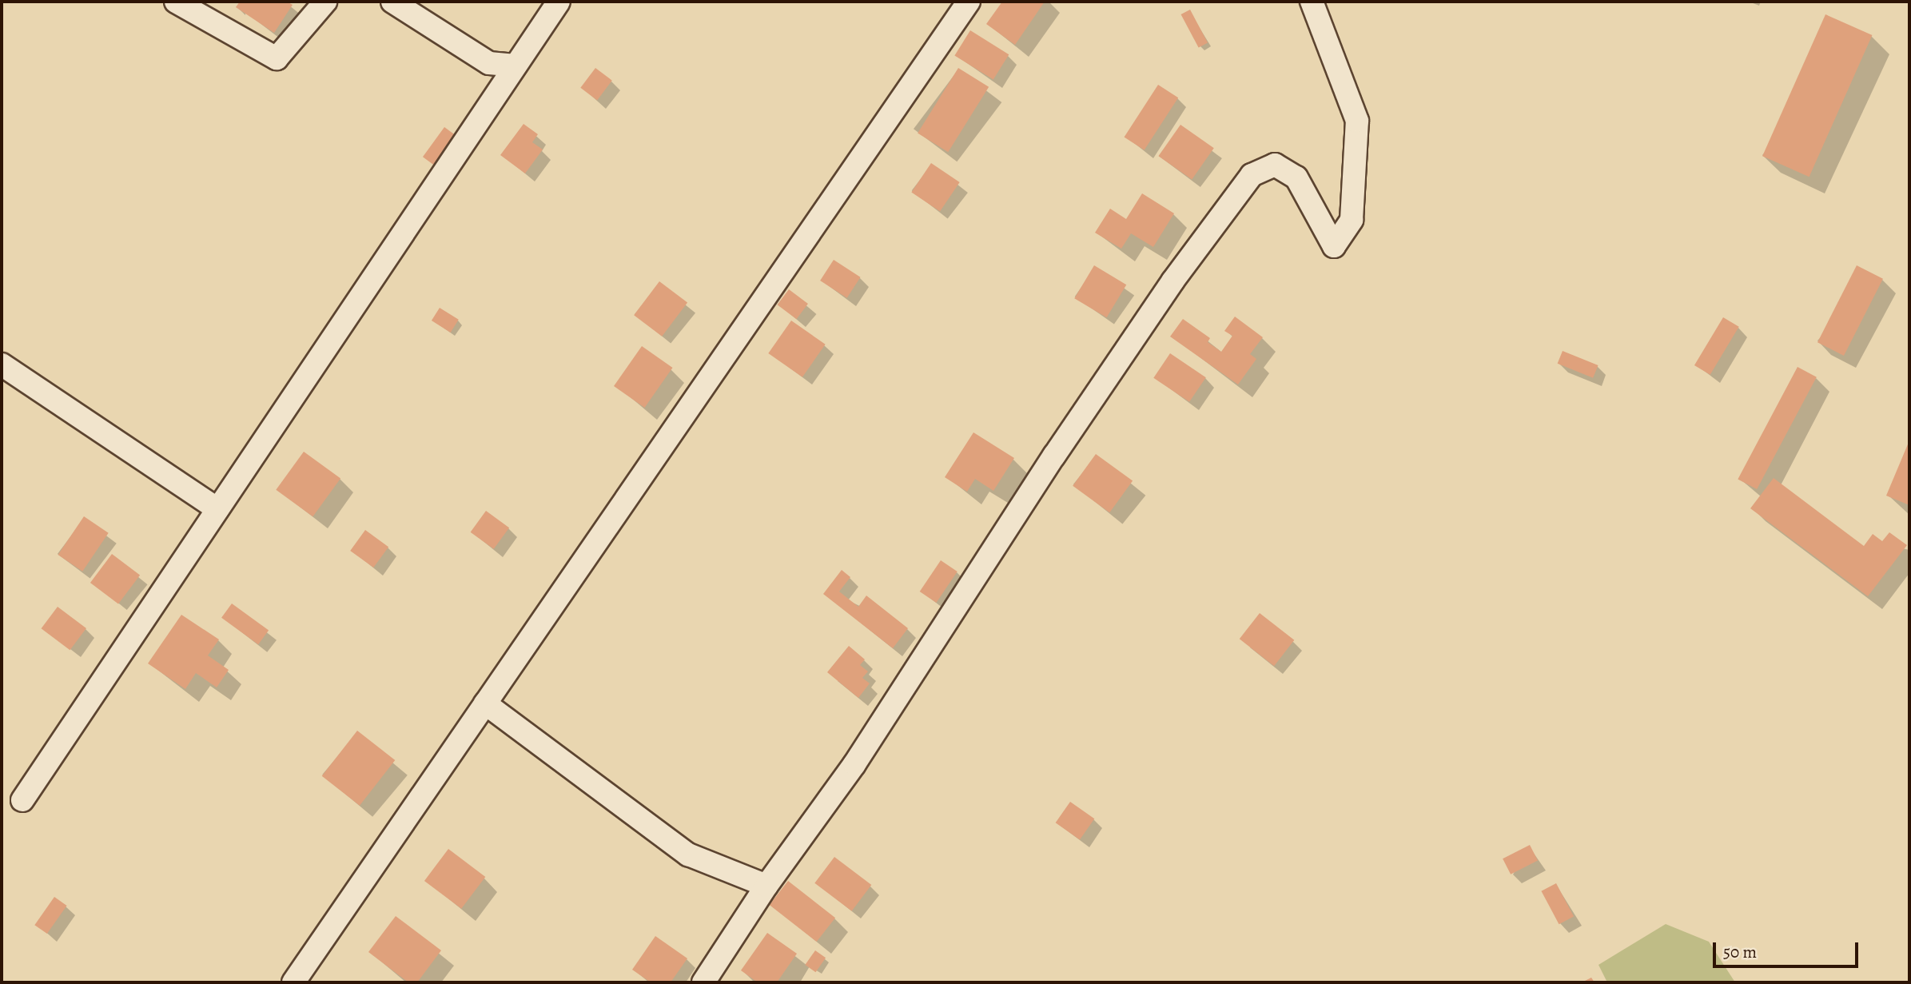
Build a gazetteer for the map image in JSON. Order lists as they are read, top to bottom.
{
  "scale_bar": "50 m"
}
